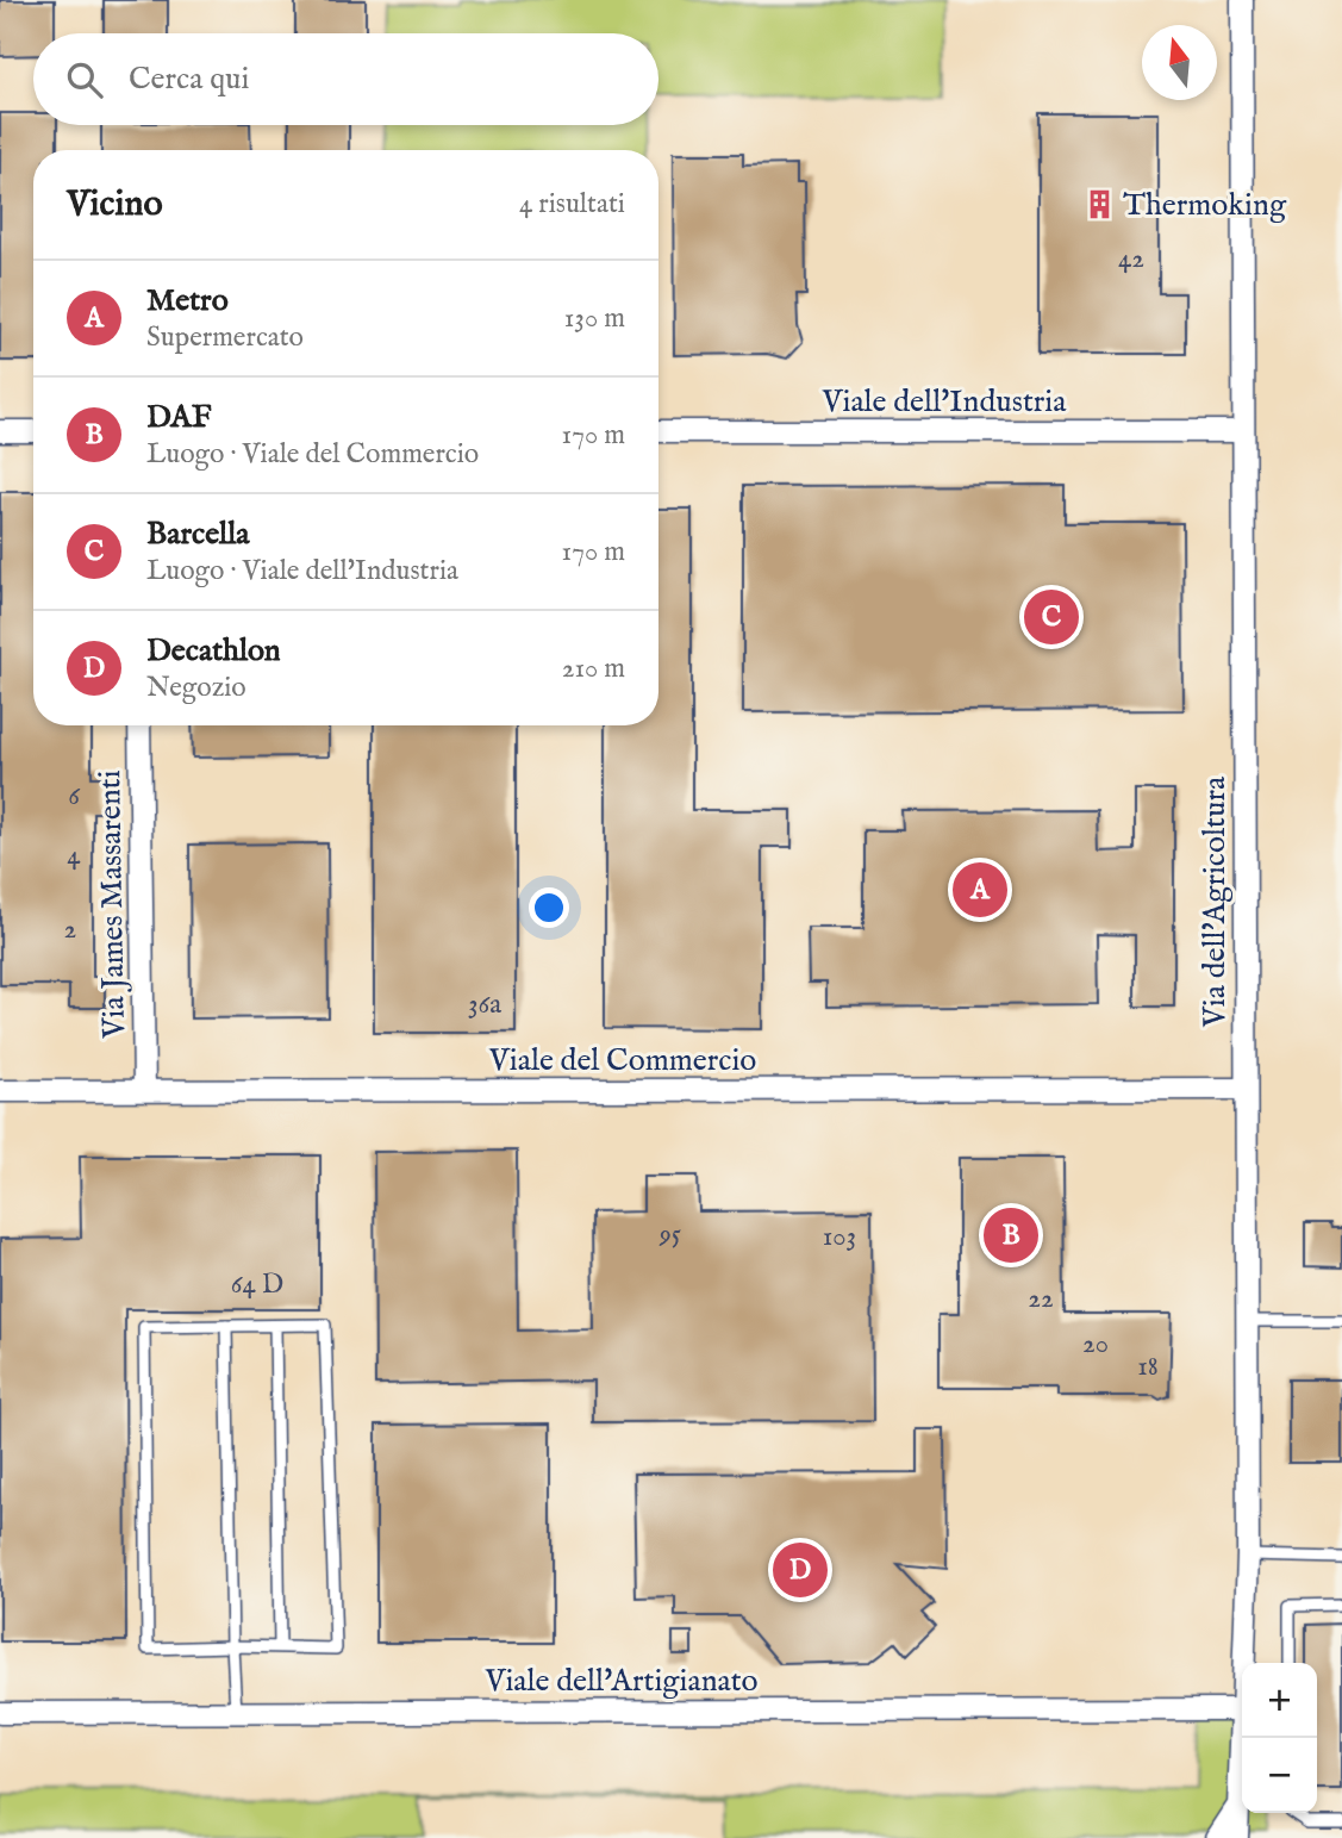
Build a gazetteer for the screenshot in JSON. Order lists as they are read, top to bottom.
{
  "streets": {
    "street": [
      "Viale dell'Industria",
      "Via dell'Agricoltura",
      "Via James Massarenti",
      "Viale del Commercio",
      "Viale dell'Artigianato"
    ]
  },
  "crossings": [
    ["Viale dell'Industria", "Via dell'Agricoltura"],
    ["Via dell'Agricoltura", "Viale del Commercio"],
    ["Via James Massarenti", "Viale del Commercio"]
  ],
  "places": {
    "building": ["Thermoking"]
  },
  "house_numbers": [
    "42",
    "6",
    "4",
    "2",
    "36a",
    "95",
    "103",
    "64 D",
    "22",
    "20",
    "18"
  ],
  "north": "top",
  "page": {
    "search": "Cerca qui",
    "heading": ["Vicino", "4 risultati"],
    "list": [
      {
        "mark": "A",
        "name": "Metro",
        "note": "Supermercato",
        "value": "130 m"
      },
      {
        "mark": "B",
        "name": "DAF",
        "note": "Luogo · Viale del Commercio",
        "value": "170 m"
      },
      {
        "mark": "C",
        "name": "Barcella",
        "note": "Luogo · Viale dell'Industria",
        "value": "170 m"
      },
      {
        "mark": "D",
        "name": "Decathlon",
        "note": "Negozio",
        "value": "210 m"
      }
    ],
    "pins": [
      "C",
      "A",
      "B",
      "D"
    ],
    "map_buttons": ["+", "−"]
  }
}
